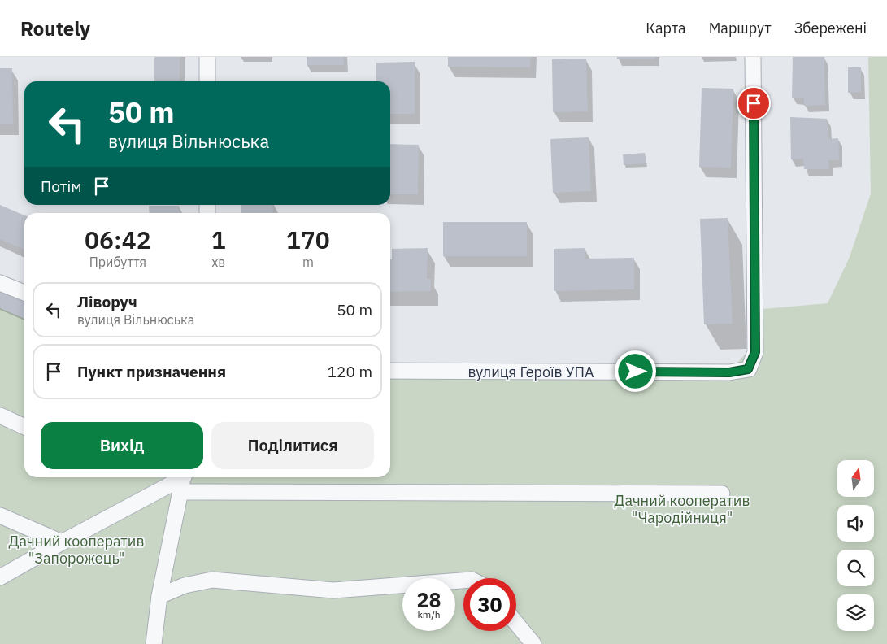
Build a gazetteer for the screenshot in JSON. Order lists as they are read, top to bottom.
{
  "streets": {
    "street": ["вулиця Героїв УПА"]
  },
  "parks": ["Дачний кооператив \"Чародійниця\"", "Дачний кооператив \"Запорожець\""],
  "north": "top",
  "page": {
    "header": "Routely",
    "nav": ["Карта", "Маршрут", "Збережені"],
    "turn": ["50 m", "вулиця Вільнюська"],
    "then": "Потім",
    "eta": [
      "06:42",
      "Прибуття",
      "1",
      "хв",
      "170",
      "m"
    ],
    "list": [
      {
        "name": "Ліворуч",
        "note": "вулиця Вільнюська",
        "value": "50 m"
      },
      {
        "name": "Пункт призначення",
        "value": "120 m"
      }
    ],
    "buttons": ["Вихід", "Поділитися"],
    "speed": "28 km/h",
    "limit": "30"
  }
}
